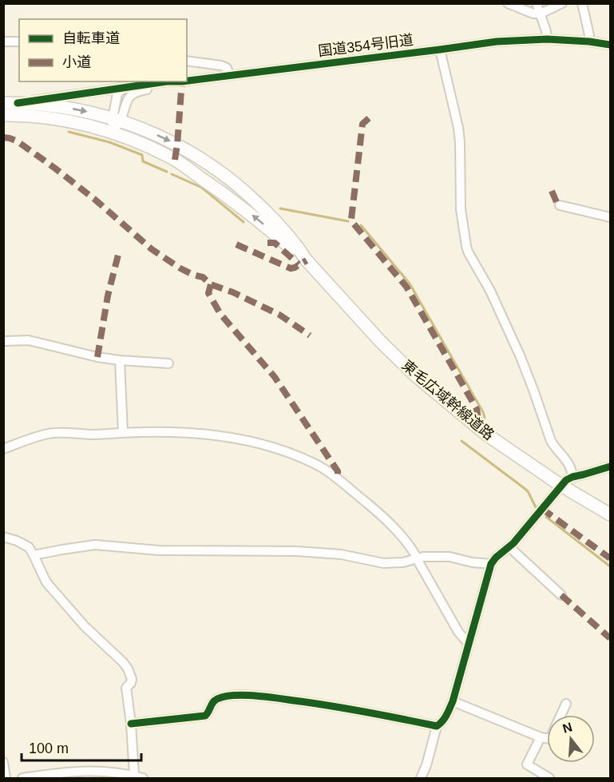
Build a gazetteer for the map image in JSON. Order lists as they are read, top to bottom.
{
  "streets": {
    "highway": ["東毛広域幹線道路"],
    "street": ["国道354号旧道"]
  },
  "crossings": [
    ["国道354号旧道", "東毛広域幹線道路"]
  ],
  "legend": ["自転車道", "小道"],
  "scale_bar": "100 m",
  "north": "top"
}
